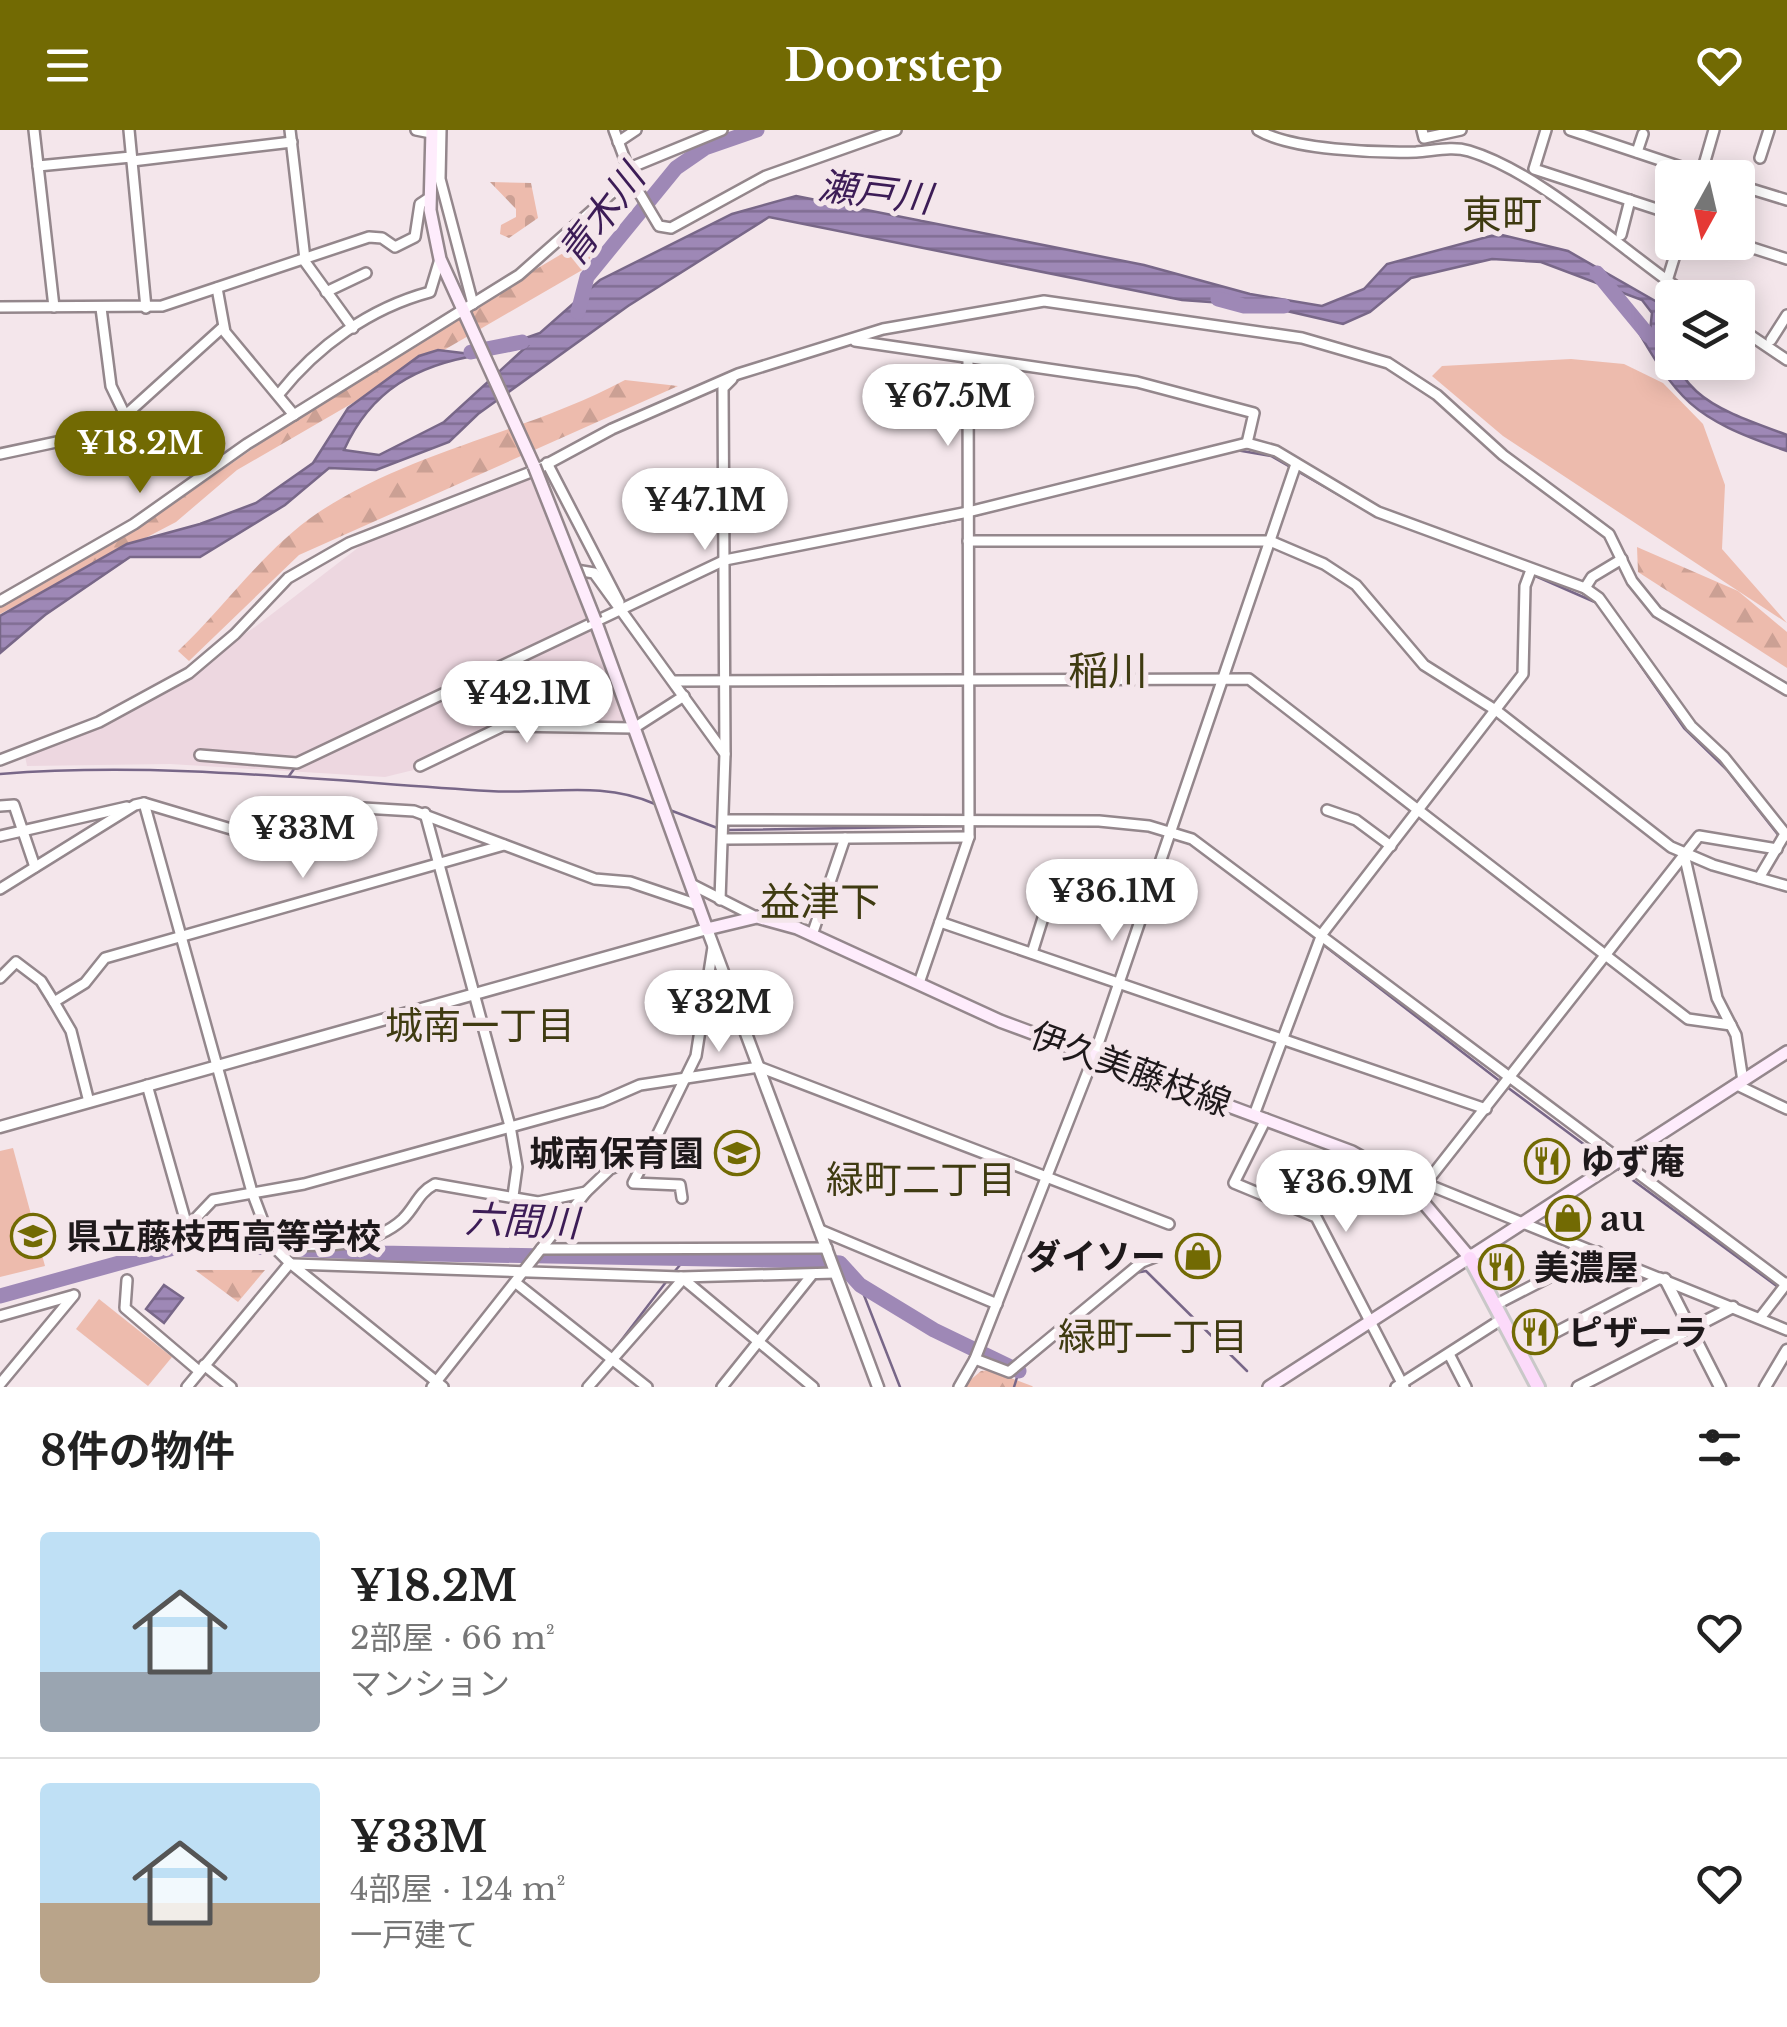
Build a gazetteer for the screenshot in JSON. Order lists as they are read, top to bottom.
{
  "streets": {
    "main road": ["伊久美藤枝線"]
  },
  "districts": [
    "東町",
    "稲川",
    "益津下",
    "城南一丁目",
    "緑町二丁目",
    "緑町一丁目"
  ],
  "water": ["瀬戸川", "青木川", "六間川"],
  "places": {
    "school or university": ["城南保育園", "県立藤枝西高等学校"],
    "restaurant": ["ゆず庵", "美濃屋", "ピザーラ"],
    "shop": ["au", "ダイソー"]
  },
  "north": "bottom",
  "page": {
    "header": "Doorstep",
    "price": [
      "¥67.5M",
      "¥18.2M",
      "¥47.1M",
      "¥42.1M",
      "¥33M",
      "¥36.1M",
      "¥32M",
      "¥36.9M"
    ],
    "heading": "8件の物件",
    "list": [
      {
        "name": "¥18.2M",
        "note": "2部屋 · 66 m² · マンション"
      },
      {
        "name": "¥33M",
        "note": "4部屋 · 124 m² · 一戸建て"
      }
    ]
  }
}
